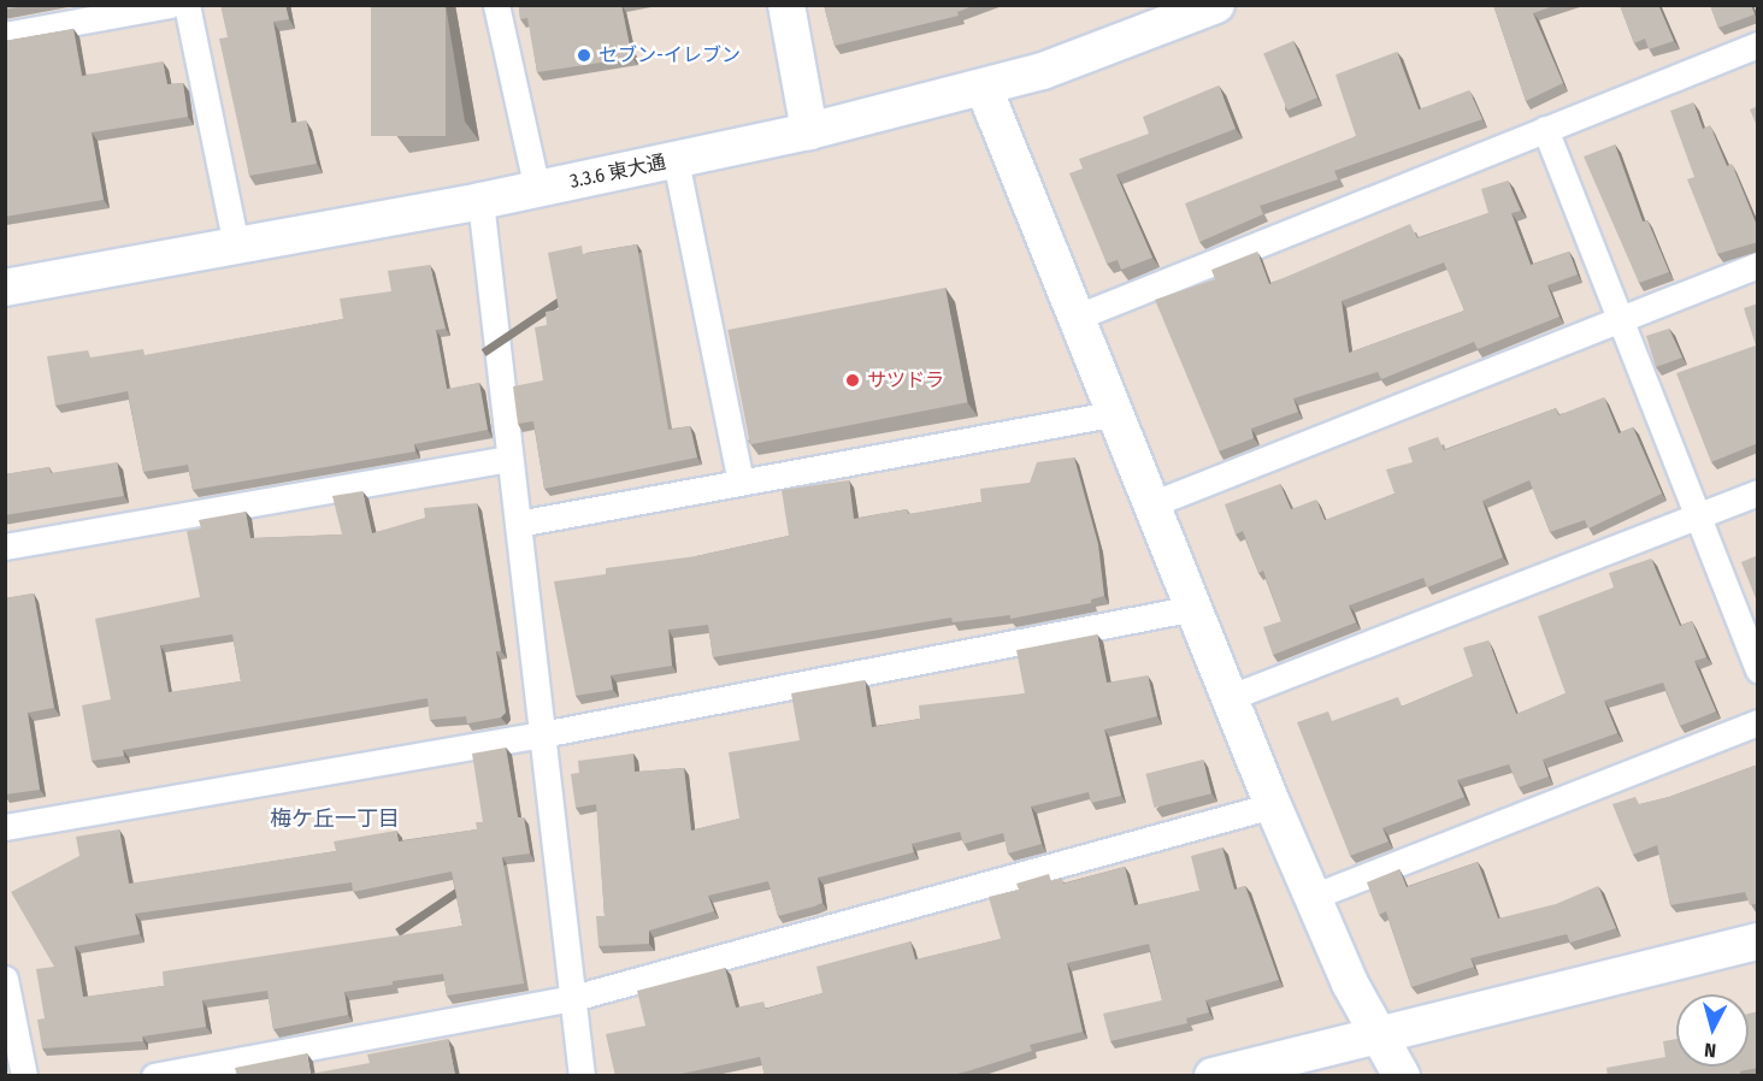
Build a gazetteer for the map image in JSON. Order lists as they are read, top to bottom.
{
  "streets": {
    "street": ["3.3.6 東大通"]
  },
  "districts": ["梅ケ丘一丁目"],
  "places": ["セブン-イレブン", "サツドラ"],
  "north": "bottom"
}
